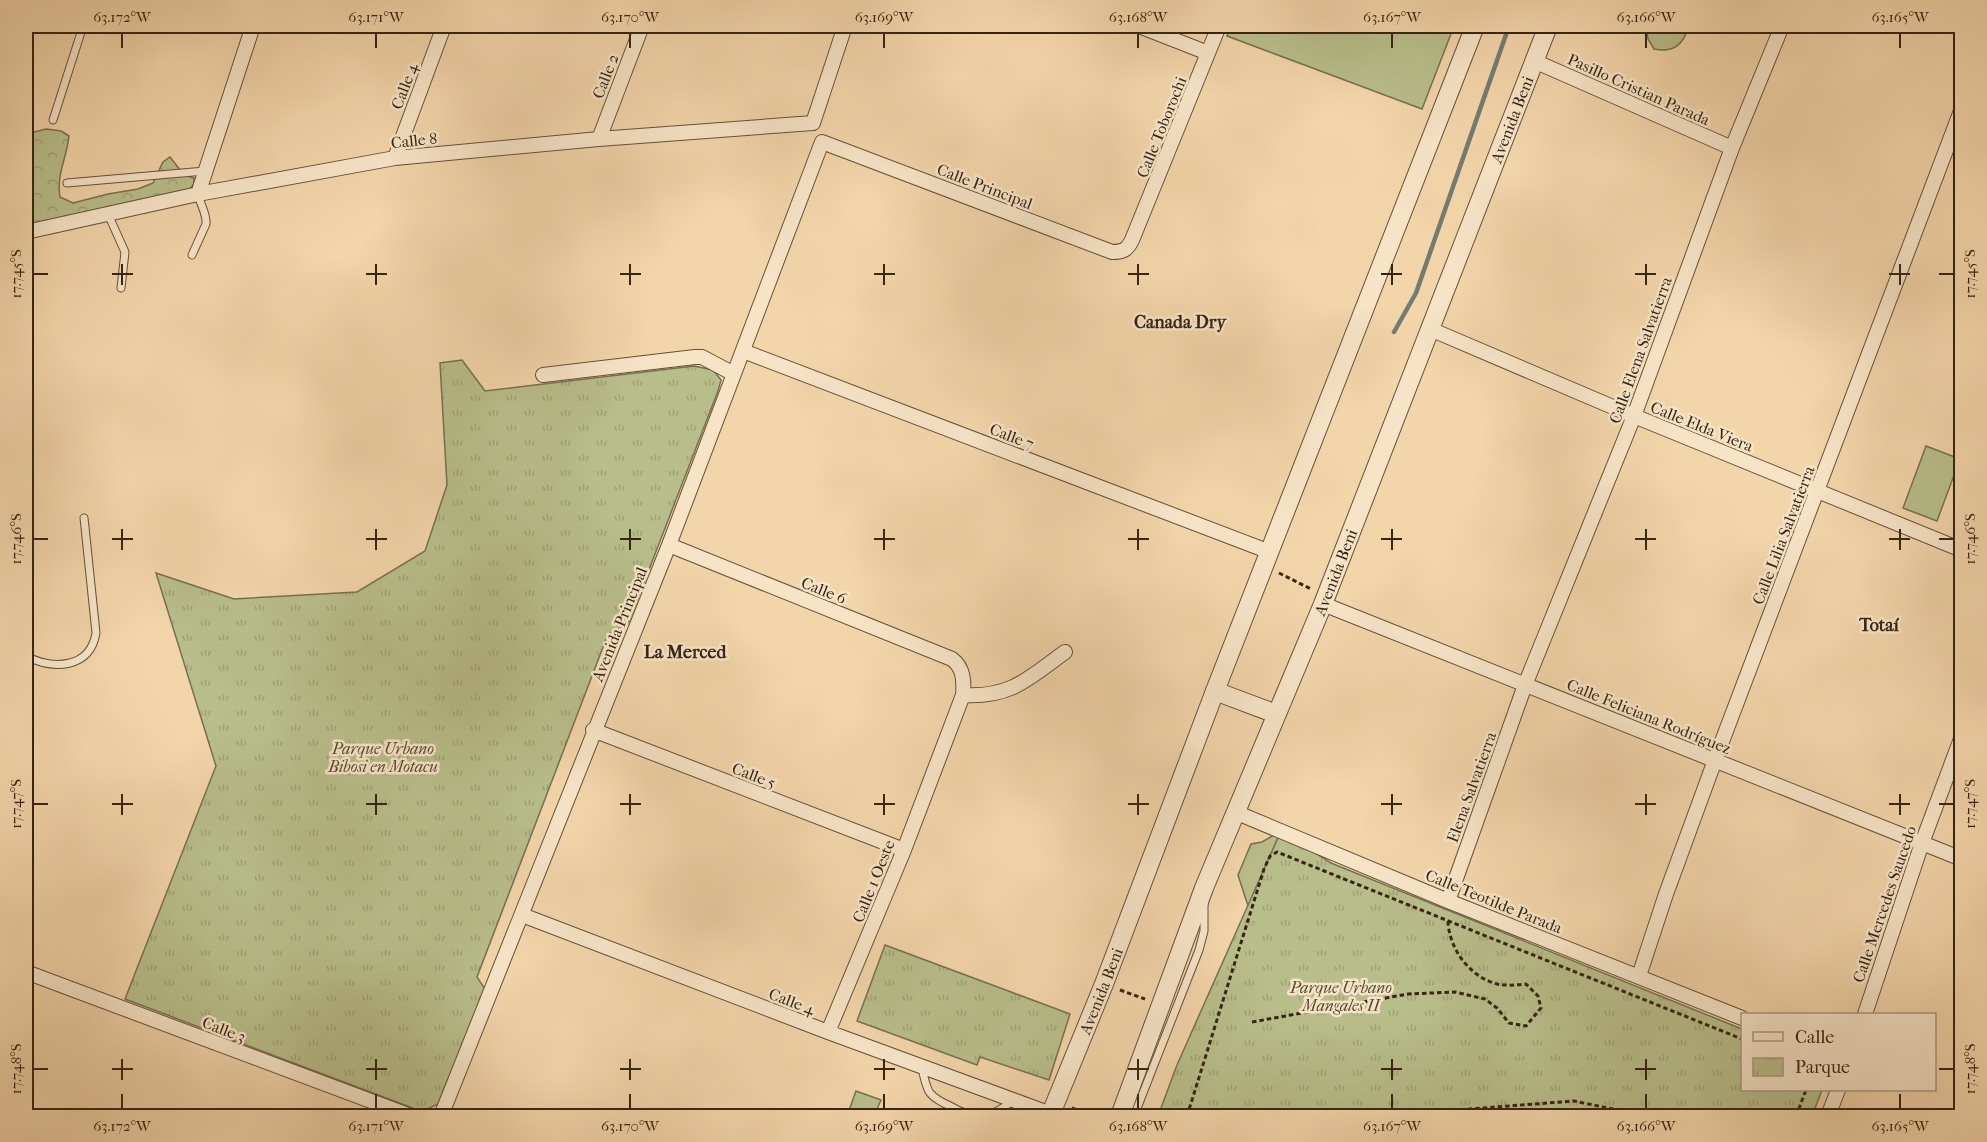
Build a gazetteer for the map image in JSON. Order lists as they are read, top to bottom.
{
  "streets": {
    "street": [
      "Calle 2",
      "Calle 4",
      "Pasillo Cristian Parada",
      "Avenida Beni",
      "Calle Toborochi",
      "Calle 8",
      "Calle Principal",
      "Calle Elena Salvatierra",
      "Calle Elda Viera",
      "Calle 7",
      "Calle Lilia Salvatierra",
      "Calle 6",
      "Avenida Principal",
      "Calle Feliciana Rodríguez",
      "Calle 5",
      "Elena Salvatierra",
      "Calle 1 Oeste",
      "Calle Teotilde Parada",
      "Calle Mercedes Saucedo",
      "Calle 3"
    ]
  },
  "crossings": [
    ["Calle 2", "Calle 8"],
    ["Calle 4", "Avenida Beni"],
    ["Calle 4", "Calle 8"],
    ["Calle 4", "Avenida Principal"],
    ["Calle 4", "Calle 1 Oeste"],
    ["Pasillo Cristian Parada", "Avenida Beni"],
    ["Pasillo Cristian Parada", "Calle Elena Salvatierra"],
    ["Avenida Beni", "Calle Elda Viera"],
    ["Avenida Beni", "Calle 7"],
    ["Avenida Beni", "Calle Feliciana Rodríguez"],
    ["Avenida Beni", "Calle Teotilde Parada"],
    ["Calle Toborochi", "Calle Principal"],
    ["Calle Principal", "Avenida Principal"],
    ["Calle Elena Salvatierra", "Calle Elda Viera"],
    ["Calle Elena Salvatierra", "Calle Feliciana Rodríguez"],
    ["Calle Elena Salvatierra", "Elena Salvatierra"],
    ["Calle Elda Viera", "Calle Lilia Salvatierra"],
    ["Calle 7", "Avenida Principal"],
    ["Calle Lilia Salvatierra", "Calle Feliciana Rodríguez"],
    ["Calle Lilia Salvatierra", "Calle Teotilde Parada"],
    ["Calle 6", "Avenida Principal"],
    ["Calle 6", "Calle 1 Oeste"],
    ["Avenida Principal", "Calle 5"],
    ["Calle Feliciana Rodríguez", "Elena Salvatierra"],
    ["Calle Feliciana Rodríguez", "Calle Mercedes Saucedo"],
    ["Calle 5", "Calle 1 Oeste"],
    ["Elena Salvatierra", "Calle Teotilde Parada"]
  ],
  "districts": ["Canada Dry", "Totaí", "La Merced"],
  "parks": ["Parque Urbano Bibosi en Motacu", "Parque Urbano Mangales II"],
  "legend": ["Calle", "Parque"],
  "coordinates": [
    "63.172°W",
    "63.171°W",
    "63.170°W",
    "63.169°W",
    "63.168°W",
    "63.167°W",
    "63.166°W",
    "63.165°W",
    "17.745°S",
    "17.746°S",
    "17.747°S",
    "17.748°S"
  ]
}
